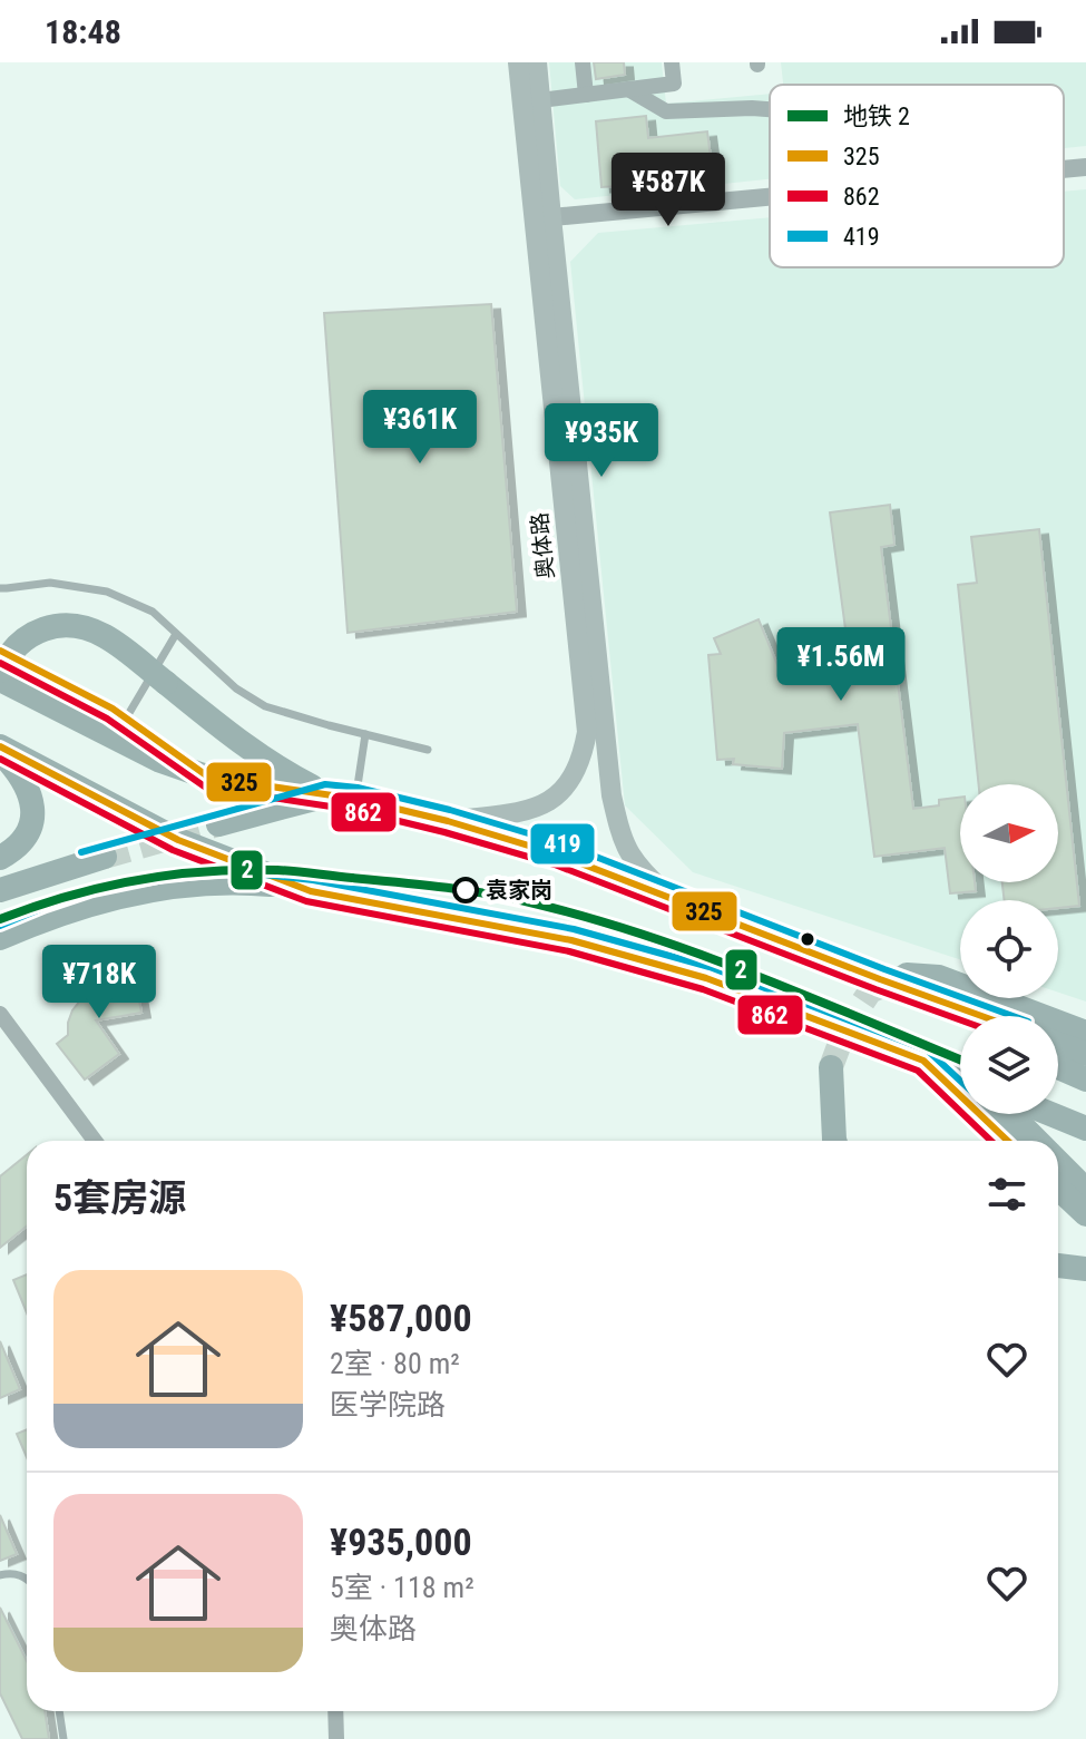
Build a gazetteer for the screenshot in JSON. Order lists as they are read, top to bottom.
{
  "streets": {
    "main road": ["奥体路"]
  },
  "places": ["袁家岗"],
  "lines": [
    "transit line 325",
    "transit line 862",
    "transit line 419",
    "metro line 2"
  ],
  "legend": [
    "地铁 2",
    "325",
    "862",
    "419"
  ],
  "north": "right",
  "page": {
    "status": "18:48",
    "price": [
      "¥587K",
      "¥361K",
      "¥935K",
      "¥1.56M",
      "¥718K"
    ],
    "heading": "5套房源",
    "list": [
      {
        "name": "¥587,000",
        "note": "2室 · 80 m² · 医学院路"
      },
      {
        "name": "¥935,000",
        "note": "5室 · 118 m² · 奥体路"
      }
    ]
  }
}
